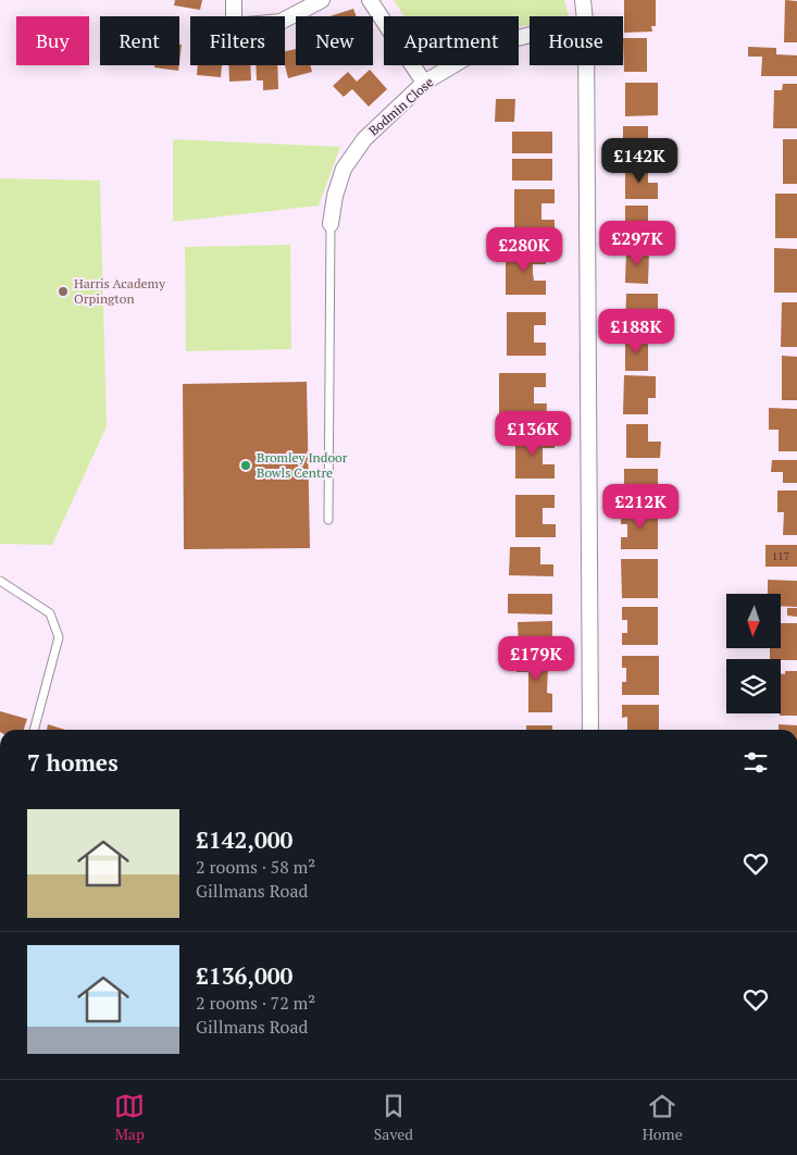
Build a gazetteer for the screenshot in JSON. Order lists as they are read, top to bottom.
{
  "streets": {
    "street": ["Bodmin Close"]
  },
  "places": ["Harris Academy Orpington", "Bromley Indoor Bowls Centre"],
  "house_numbers": ["117"],
  "north": "bottom",
  "page": {
    "chip": [
      "Buy",
      "Rent",
      "Filters",
      "New",
      "Apartment",
      "House"
    ],
    "price": [
      "£142K",
      "£297K",
      "£280K",
      "£188K",
      "£136K",
      "£212K",
      "£179K"
    ],
    "heading": "7 homes",
    "list": [
      {
        "name": "£142,000",
        "note": "2 rooms · 58 m² · Gillmans Road"
      },
      {
        "name": "£136,000",
        "note": "2 rooms · 72 m² · Gillmans Road"
      }
    ],
    "tabs": ["Map", "Saved", "Home"]
  }
}
